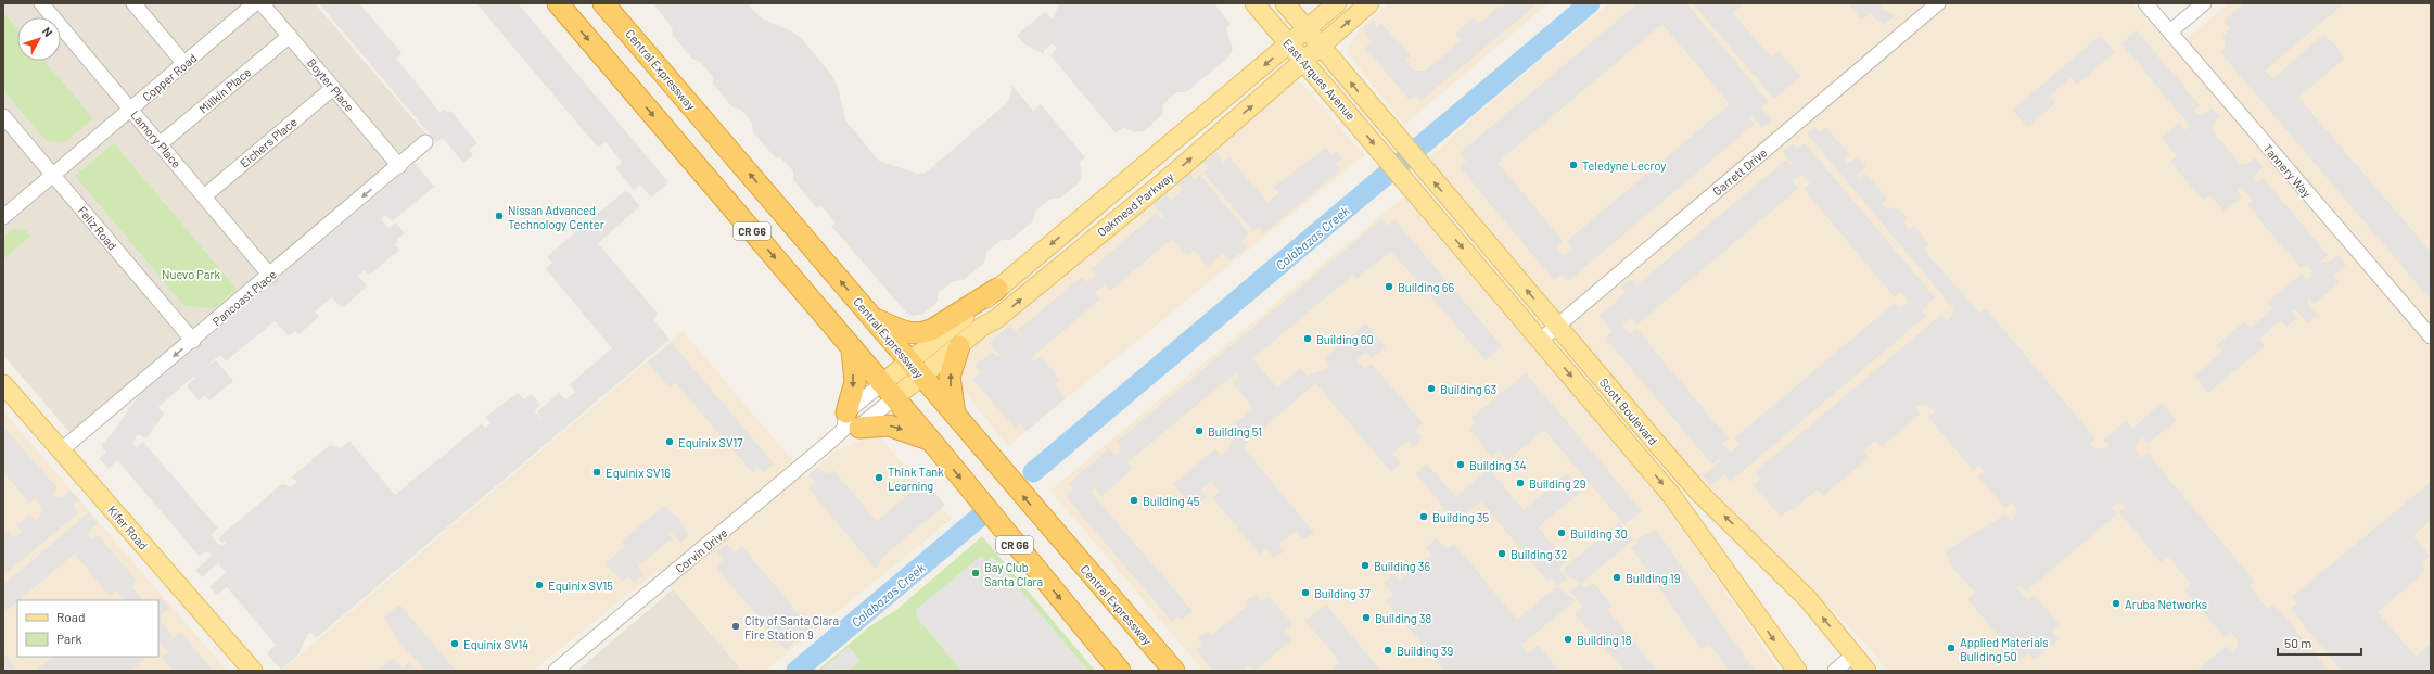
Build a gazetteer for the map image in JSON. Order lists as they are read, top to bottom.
{
  "streets": {
    "highway": ["Central Expressway", "CR G6"],
    "main road": [
      "East Arques Avenue",
      "Oakmead Parkway",
      "Scott Boulevard",
      "Kifer Road"
    ],
    "street": [
      "Copper Road",
      "Boyter Place",
      "Millkin Place",
      "Lamory Place",
      "Eichers Place",
      "Tannery Way",
      "Garrett Drive",
      "Feliz Road",
      "Pancoast Place",
      "Corvin Drive"
    ]
  },
  "crossings": [
    ["Central Expressway", "Oakmead Parkway"],
    ["Copper Road", "Lamory Place"],
    ["Copper Road", "Feliz Road"],
    ["East Arques Avenue", "Oakmead Parkway"],
    ["East Arques Avenue", "Scott Boulevard"],
    ["Boyter Place", "Millkin Place"],
    ["Boyter Place", "Eichers Place"],
    ["Boyter Place", "Pancoast Place"],
    ["Millkin Place", "Lamory Place"],
    ["Lamory Place", "Eichers Place"],
    ["Lamory Place", "Pancoast Place"],
    ["Garrett Drive", "Scott Boulevard"],
    ["Oakmead Parkway", "CR G6"],
    ["Oakmead Parkway", "Corvin Drive"],
    ["Feliz Road", "Pancoast Place"],
    ["CR G6", "Corvin Drive"],
    ["Pancoast Place", "Kifer Road"]
  ],
  "one_way": ["Pancoast Place"],
  "water": ["Calabazas Creek"],
  "parks": ["Nuevo Park"],
  "places": [
    "Teledyne Lecroy",
    "Nissan Advanced Technology Center",
    "Building 66",
    "Building 60",
    "Building 63",
    "Building 51",
    "Equinix SV17",
    "Building 34",
    "Equinix SV16",
    "Think Tank Learning",
    "Building 29",
    "Building 45",
    "Building 35",
    "Building 30",
    "Building 32",
    "Building 36",
    "Bay Club Santa Clara",
    "Building 19",
    "Equinix SV15",
    "Building 37",
    "Aruba Networks",
    "Building 38",
    "City of Santa Clara Fire Station 9",
    "Building 18",
    "Equinix SV14",
    "Applied Materials Buliding 50",
    "Building 39"
  ],
  "legend": ["Road", "Park"],
  "scale_bar": "50 m",
  "north": "top right"
}
